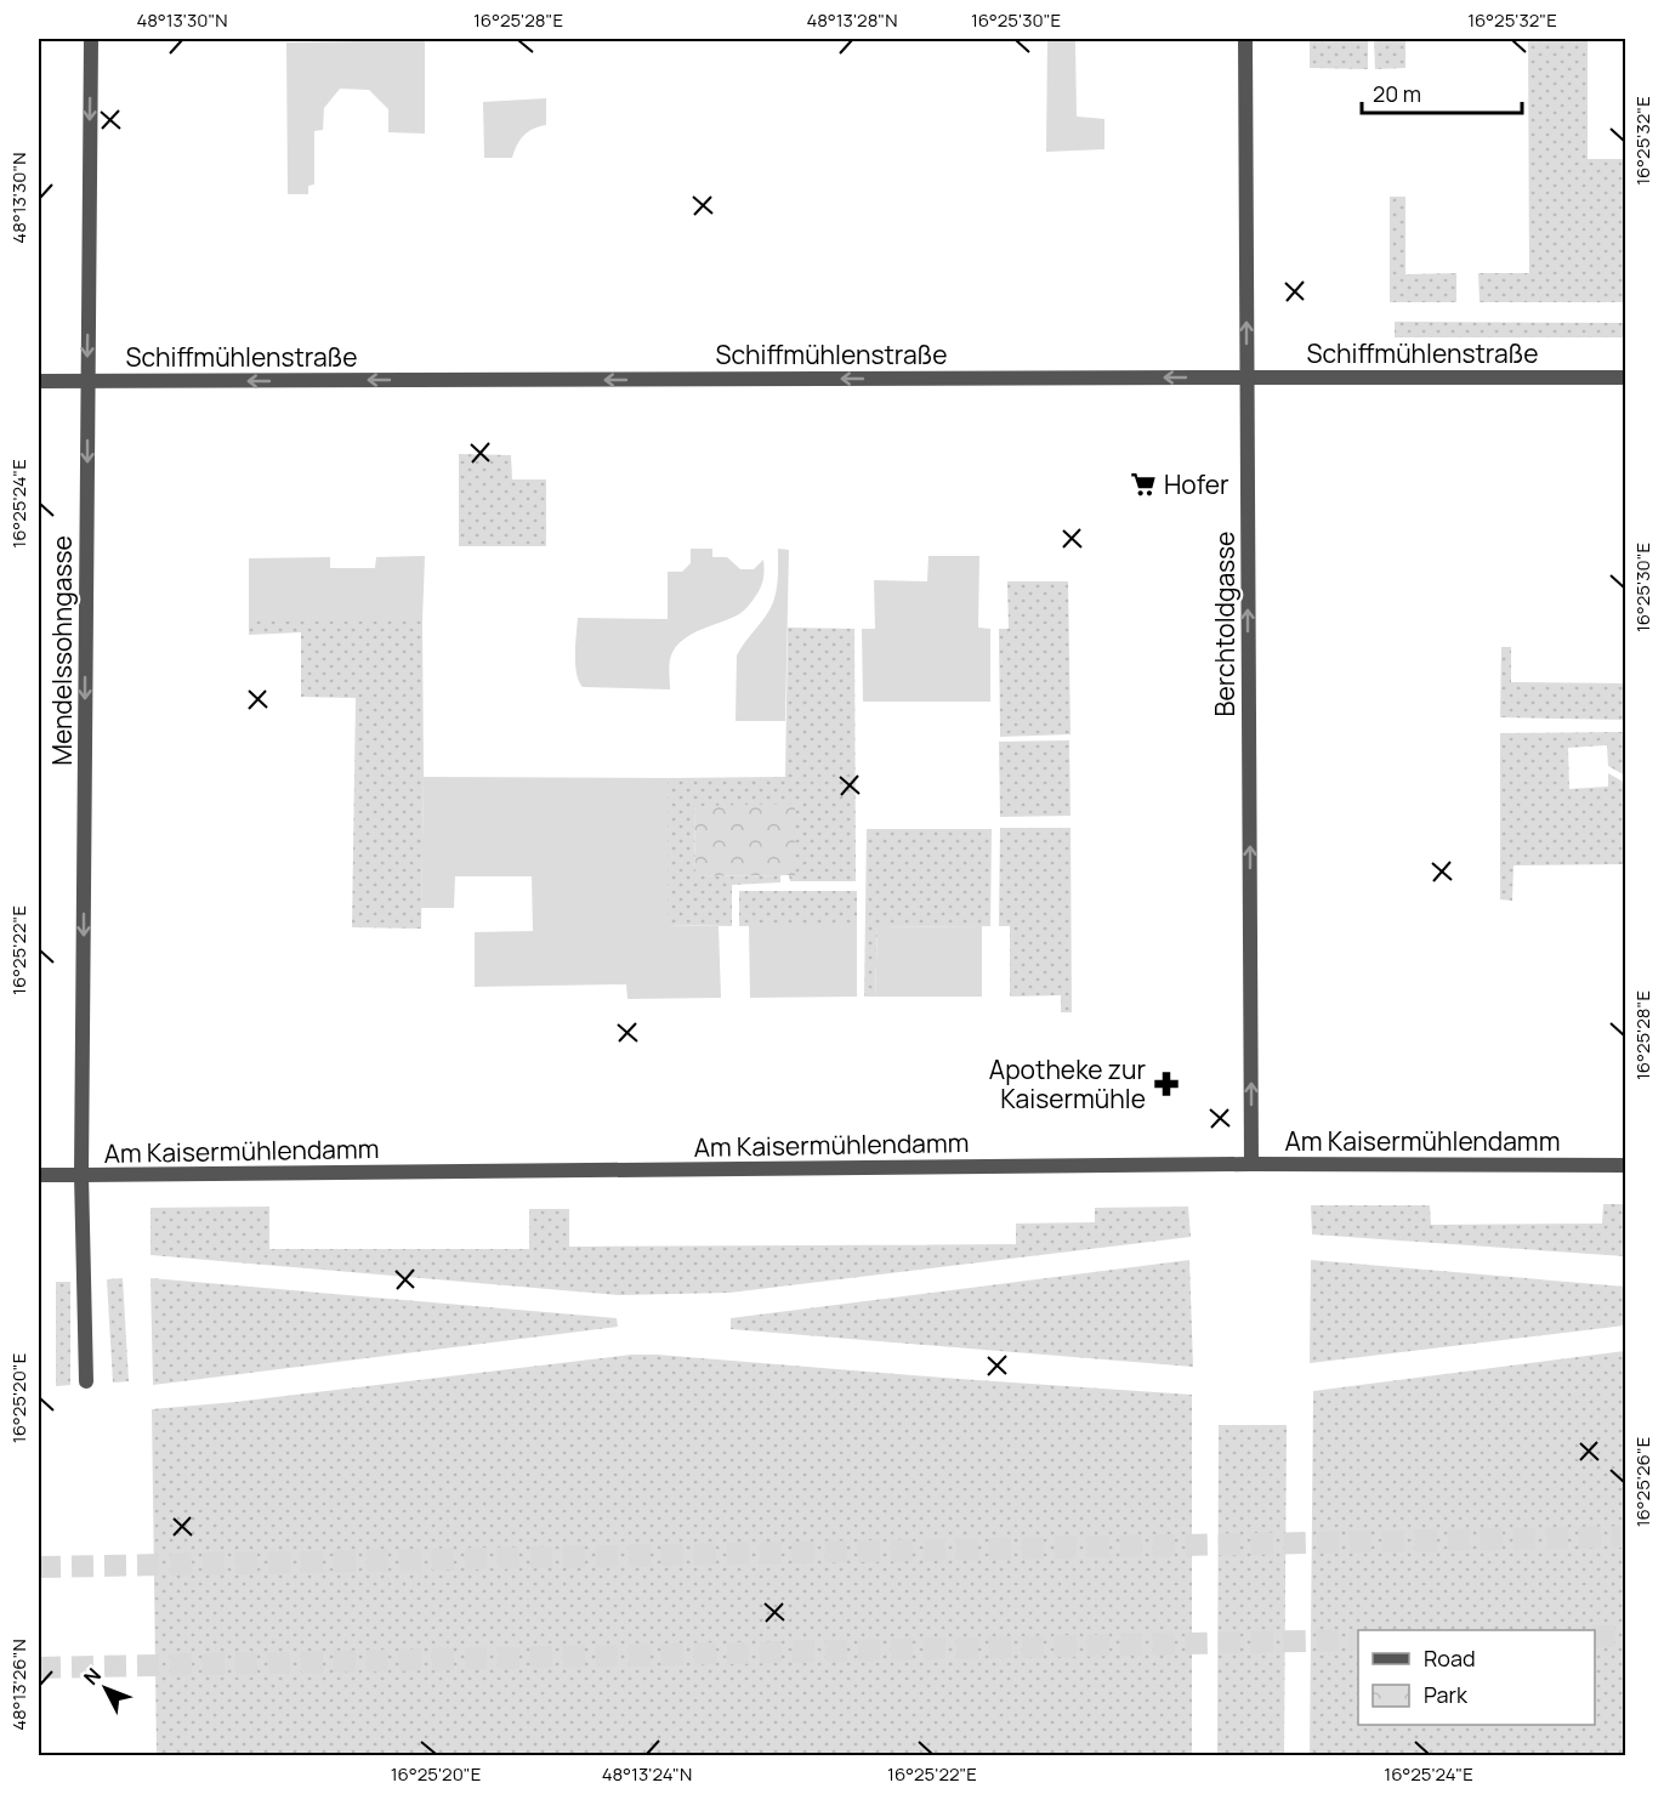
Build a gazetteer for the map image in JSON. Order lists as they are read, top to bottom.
{
  "streets": {
    "street": [
      "Schiffmühlenstraße",
      "Berchtoldgasse",
      "Mendelssohngasse",
      "Am Kaisermühlendamm"
    ]
  },
  "crossings": [
    ["Schiffmühlenstraße", "Berchtoldgasse"],
    ["Schiffmühlenstraße", "Mendelssohngasse"],
    ["Berchtoldgasse", "Am Kaisermühlendamm"],
    ["Mendelssohngasse", "Am Kaisermühlendamm"]
  ],
  "one_way": ["Schiffmühlenstraße", "Berchtoldgasse", "Mendelssohngasse"],
  "places": {
    "supermarket": ["Hofer"],
    "pharmacy": ["Apotheke zur Kaisermühle"]
  },
  "legend": ["Road", "Park"],
  "scale_bar": "20 m",
  "north": "top left",
  "coordinates": [
    "48°13'30\"N",
    "16°25'28\"E",
    "48°13'28\"N",
    "16°25'30\"E",
    "16°25'32\"E",
    "16°25'24\"E",
    "16°25'22\"E",
    "16°25'20\"E",
    "16°25'26\"E",
    "48°13'26\"N",
    "48°13'24\"N"
  ]
}
